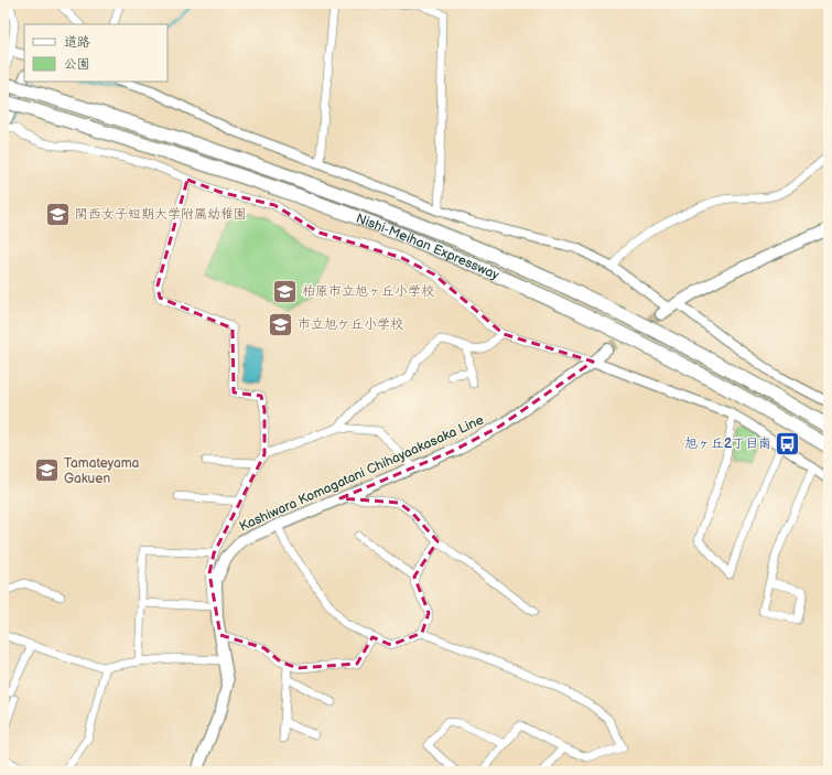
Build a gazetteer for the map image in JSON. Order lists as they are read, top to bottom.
{
  "streets": {
    "highway": ["Nishi-Meihan Expressway"],
    "main road": ["Kashiwara Komagatani Chihayaakasaka Line"]
  },
  "places": {
    "school or university": [
      "関西女子短期大学附属幼稚園",
      "柏原市立旭ヶ丘小学校",
      "市立旭ケ丘小学校",
      "Tamateyama Gakuen"
    ],
    "bus stop": ["旭ヶ丘2丁目南"]
  },
  "legend": ["道路", "公園"]
}
